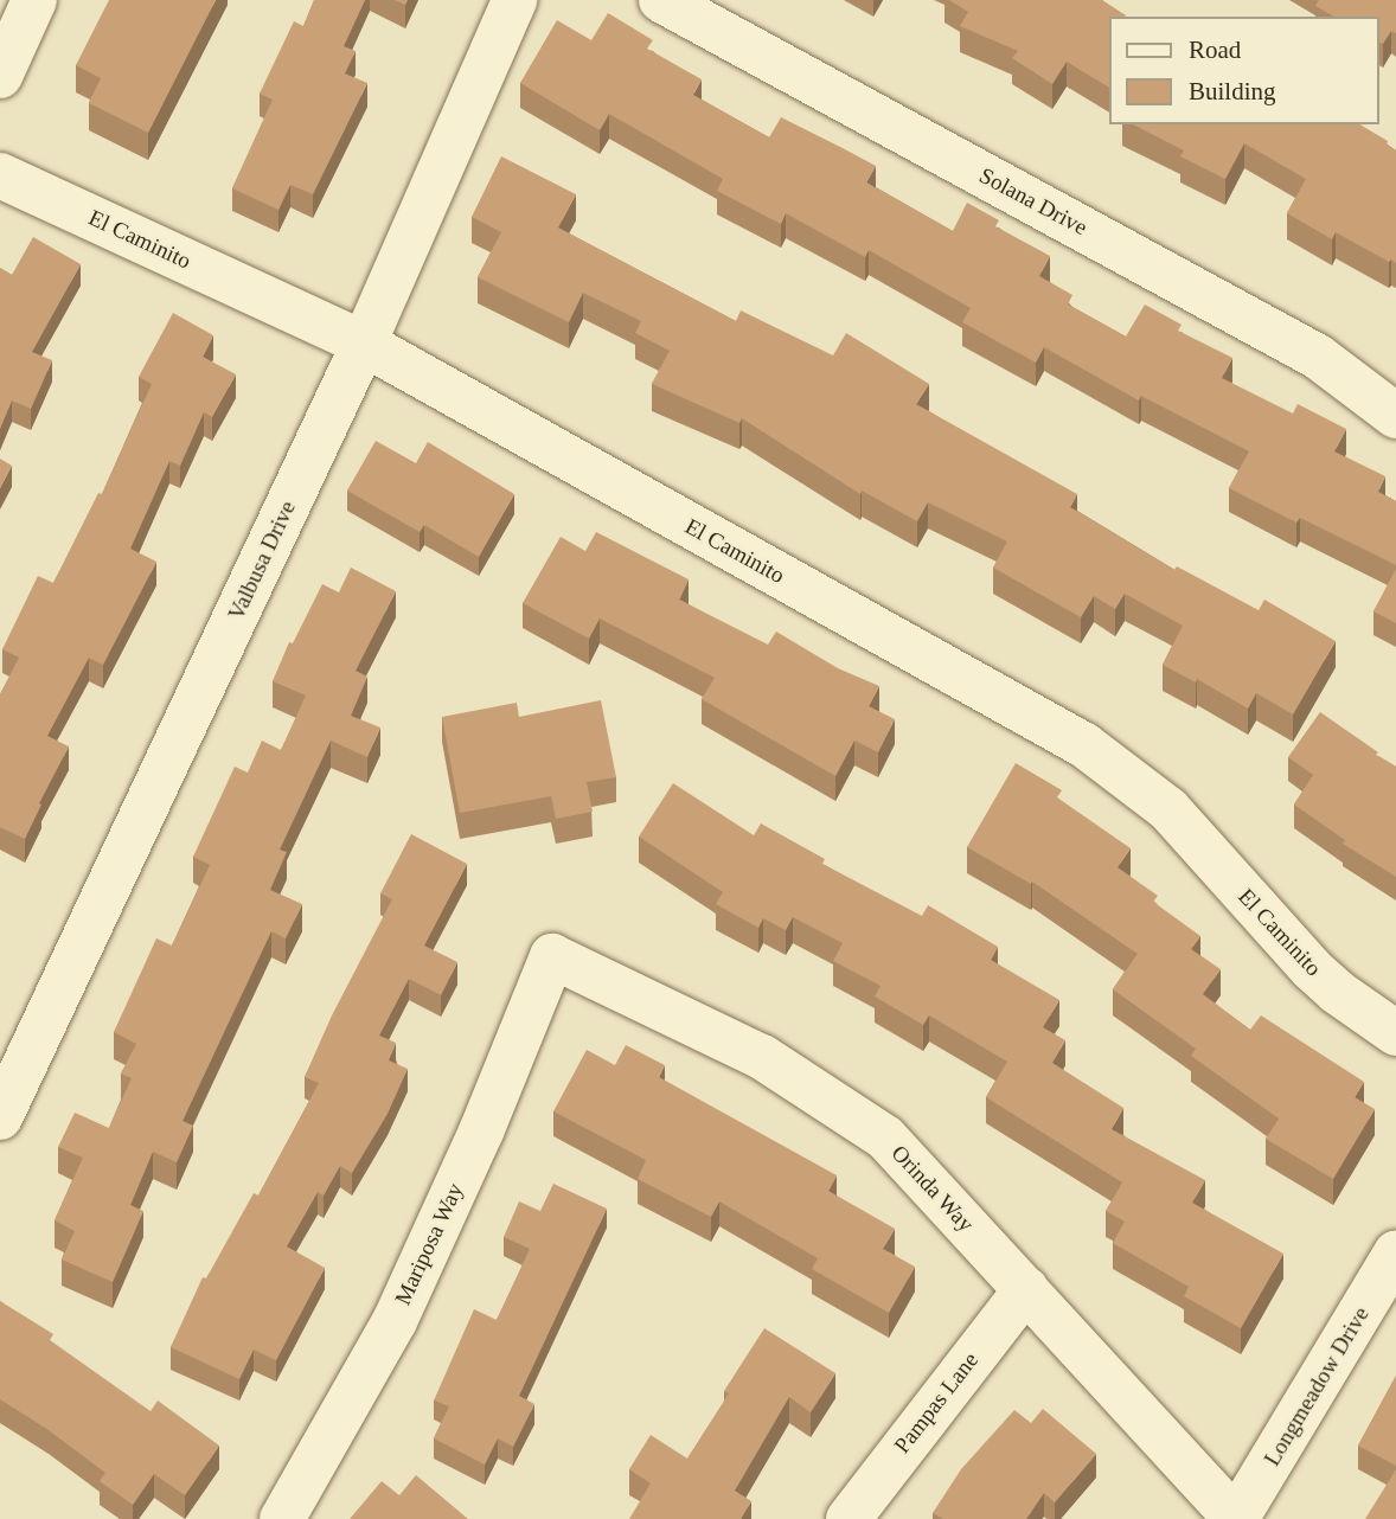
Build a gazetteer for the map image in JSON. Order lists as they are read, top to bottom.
{
  "streets": {
    "street": [
      "Solana Drive",
      "El Caminito",
      "Valbusa Drive",
      "Orinda Way",
      "Mariposa Way",
      "Longmeadow Drive",
      "Pampas Lane"
    ]
  },
  "crossings": [
    ["El Caminito", "Valbusa Drive"],
    ["Orinda Way", "Mariposa Way"],
    ["Orinda Way", "Longmeadow Drive"],
    ["Orinda Way", "Pampas Lane"]
  ],
  "legend": ["Road", "Building"]
}
